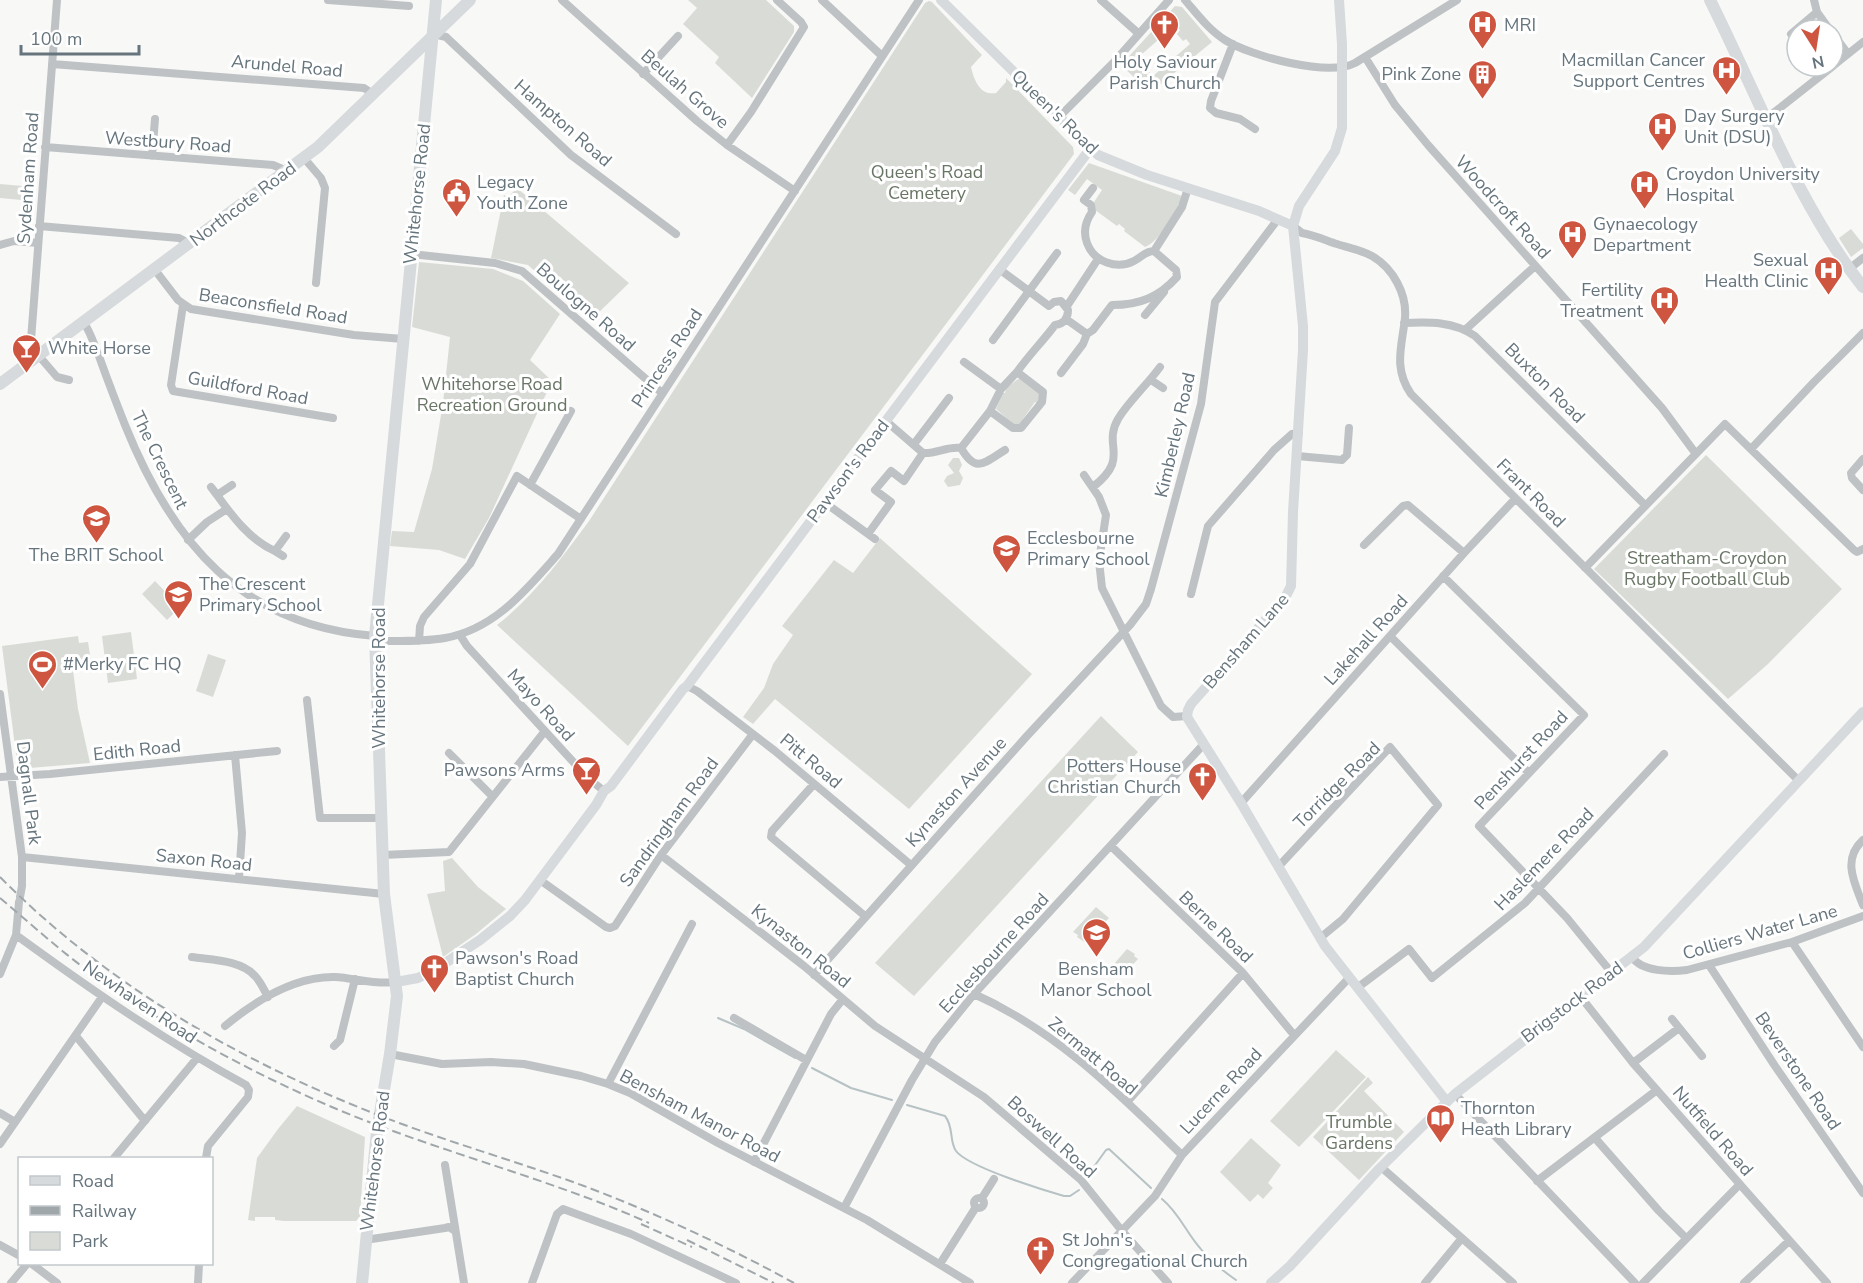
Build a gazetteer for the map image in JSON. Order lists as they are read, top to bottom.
{
  "streets": {
    "main road": ["Whitehorse Road", "Northcote Road"],
    "street": [
      "Arundel Road",
      "Beulah Grove",
      "Queen's Road",
      "Hampton Road",
      "Westbury Road",
      "Sydenham Road",
      "Woodcroft Road",
      "Beaconsfield Road",
      "Boulogne Road",
      "Princess Road",
      "Buxton Road",
      "Guildford Road",
      "Kimberley Road",
      "The Crescent",
      "Pawson's Road",
      "Frant Road",
      "Lakehall Road",
      "Bensham Lane",
      "Mayo Road",
      "Edith Road",
      "Penshurst Road",
      "Pitt Road",
      "Torridge Road",
      "Kynaston Avenue",
      "Dagnall Park",
      "Sandringham Road",
      "Haslemere Road",
      "Saxon Road",
      "Berne Road",
      "Colliers Water Lane",
      "Kynaston Road",
      "Ecclesbourne Road",
      "Newhaven Road",
      "Brigstock Road",
      "Zermatt Road",
      "Beverstone Road",
      "Lucerne Road",
      "Bensham Manor Road",
      "Nutfield Road",
      "Boswell Road"
    ]
  },
  "crossings": [
    ["Arundel Road", "Sydenham Road"],
    ["Arundel Road", "Northcote Road"],
    ["Beulah Grove", "Princess Road"],
    ["Queen's Road", "Kimberley Road"],
    ["Queen's Road", "Pawson's Road"],
    ["Queen's Road", "Frant Road"],
    ["Queen's Road", "Bensham Lane"],
    ["Hampton Road", "Whitehorse Road"],
    ["Hampton Road", "Northcote Road"],
    ["Westbury Road", "Sydenham Road"],
    ["Westbury Road", "Northcote Road"],
    ["Sydenham Road", "Northcote Road"],
    ["Whitehorse Road", "Northcote Road"],
    ["Whitehorse Road", "Beaconsfield Road"],
    ["Whitehorse Road", "Boulogne Road"],
    ["Whitehorse Road", "Princess Road"],
    ["Whitehorse Road", "The Crescent"],
    ["Whitehorse Road", "Saxon Road"],
    ["Whitehorse Road", "Bensham Manor Road"],
    ["Northcote Road", "Beaconsfield Road"],
    ["Northcote Road", "The Crescent"],
    ["Beaconsfield Road", "Guildford Road"],
    ["Boulogne Road", "Princess Road"],
    ["Princess Road", "The Crescent"],
    ["Princess Road", "Mayo Road"],
    ["Buxton Road", "Frant Road"],
    ["Kimberley Road", "Kynaston Avenue"],
    ["Pawson's Road", "Mayo Road"],
    ["Pawson's Road", "Pitt Road"],
    ["Pawson's Road", "Sandringham Road"],
    ["Frant Road", "Lakehall Road"],
    ["Frant Road", "Bensham Lane"],
    ["Frant Road", "Brigstock Road"],
    ["Lakehall Road", "Penshurst Road"],
    ["Edith Road", "Dagnall Park"],
    ["Penshurst Road", "Haslemere Road"],
    ["Penshurst Road", "Brigstock Road"],
    ["Pitt Road", "Kynaston Avenue"],
    ["Pitt Road", "Sandringham Road"],
    ["Kynaston Avenue", "Kynaston Road"],
    ["Dagnall Park", "Saxon Road"],
    ["Dagnall Park", "Newhaven Road"],
    ["Sandringham Road", "Kynaston Road"],
    ["Berne Road", "Ecclesbourne Road"],
    ["Berne Road", "Lucerne Road"],
    ["Colliers Water Lane", "Brigstock Road"],
    ["Colliers Water Lane", "Beverstone Road"],
    ["Kynaston Road", "Ecclesbourne Road"],
    ["Kynaston Road", "Boswell Road"],
    ["Ecclesbourne Road", "Zermatt Road"],
    ["Ecclesbourne Road", "Bensham Manor Road"],
    ["Ecclesbourne Road", "Boswell Road"],
    ["Brigstock Road", "Nutfield Road"],
    ["Zermatt Road", "Lucerne Road"],
    ["Lucerne Road", "Boswell Road"]
  ],
  "parks": [
    "Queen's Road Cemetery",
    "Whitehorse Road Recreation Ground",
    "Streatham-Croydon Rugby Football Club",
    "Trumble Gardens"
  ],
  "places": {
    "church": [
      "Holy Saviour Parish Church",
      "Potters House Christian Church",
      "Pawson's Road Baptist Church",
      "St John's Congregational Church"
    ],
    "hospital": [
      "MRI",
      "Macmillan Cancer Support Centres",
      "Day Surgery Unit (DSU)",
      "Croydon University Hospital",
      "Gynaecology Department",
      "Sexual Health Clinic",
      "Fertility Treatment"
    ],
    "building": ["Pink Zone"],
    "public building": ["Legacy Youth Zone"],
    "bar": ["White Horse", "Pawsons Arms"],
    "school or university": [
      "The BRIT School",
      "Ecclesbourne Primary School",
      "The Crescent Primary School",
      "Bensham Manor School"
    ],
    "sports": ["#Merky FC HQ"],
    "library": ["Thornton Heath Library"]
  },
  "legend": ["Road", "Railway", "Park"],
  "scale_bar": "100 m",
  "north": "bottom"
}
